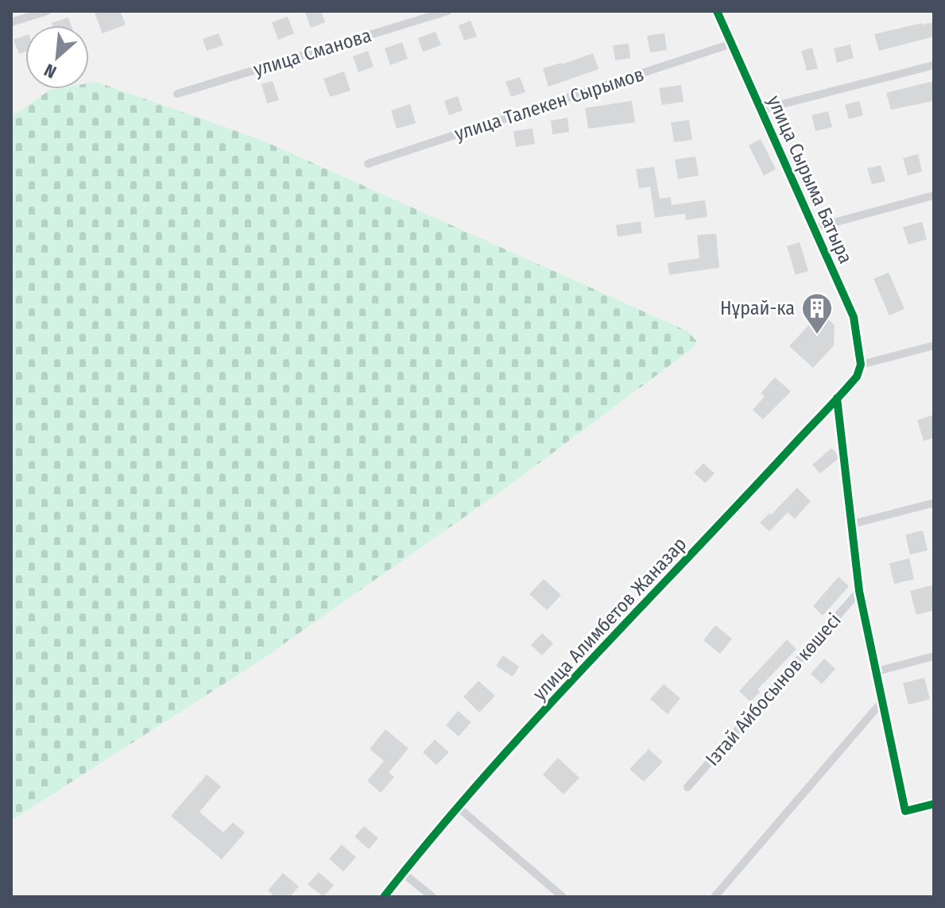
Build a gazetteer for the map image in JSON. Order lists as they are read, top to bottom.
{
  "streets": {
    "street": [
      "улица Сманова",
      "улица Талекен Сырымов",
      "улица Сырыма Батыра",
      "улица Алимбетов Жаназар",
      "Ізтай Айбосынов көшесі"
    ]
  },
  "crossings": [
    ["улица Талекен Сырымов", "улица Сырыма Батыра"],
    ["улица Сырыма Батыра", "улица Алимбетов Жаназар"]
  ],
  "places": {
    "building": ["Нұрай-ка"]
  },
  "north": "bottom left"
}
